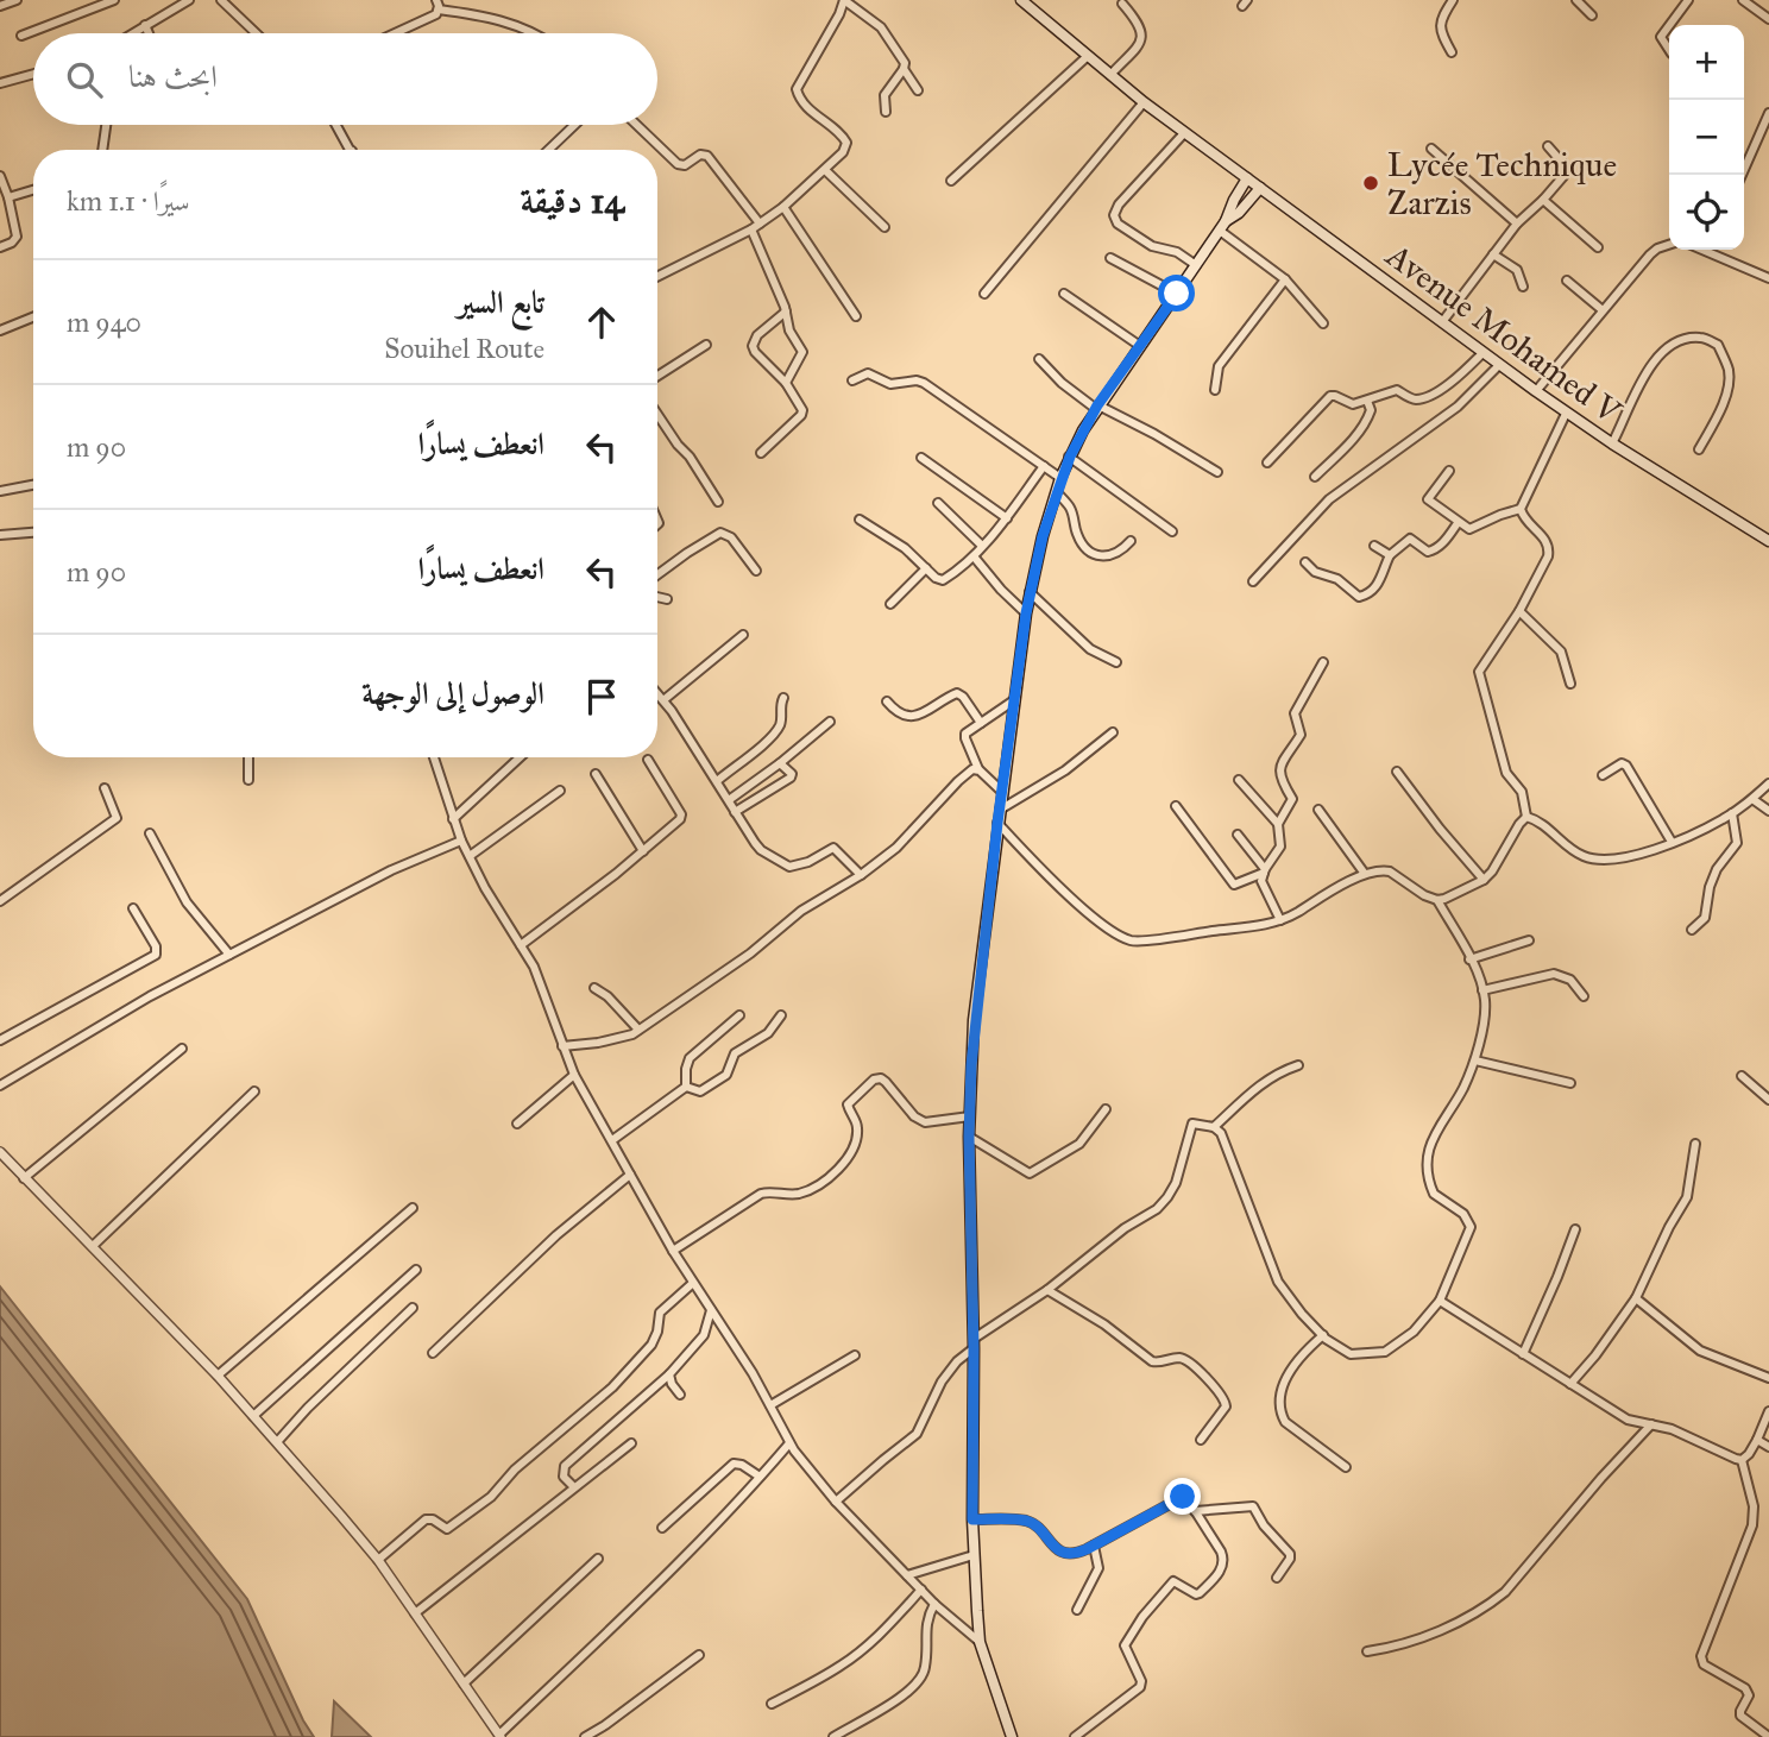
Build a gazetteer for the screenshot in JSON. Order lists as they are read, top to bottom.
{
  "streets": {
    "main road": ["Avenue Mohamed V"]
  },
  "places": ["Lycée Technique Zarzis"],
  "page": {
    "map_buttons": ["+", "−"],
    "search": "ابحث هنا",
    "heading": ["14 دقيقة", "سيرًا · 1.1 km"],
    "list": [
      ["تابع السير", "Souihel Route", "940 m"],
      ["انعطف يسارًا", "90 m"],
      ["انعطف يسارًا", "90 m"],
      "الوصول إلى الوجهة"
    ]
  }
}
